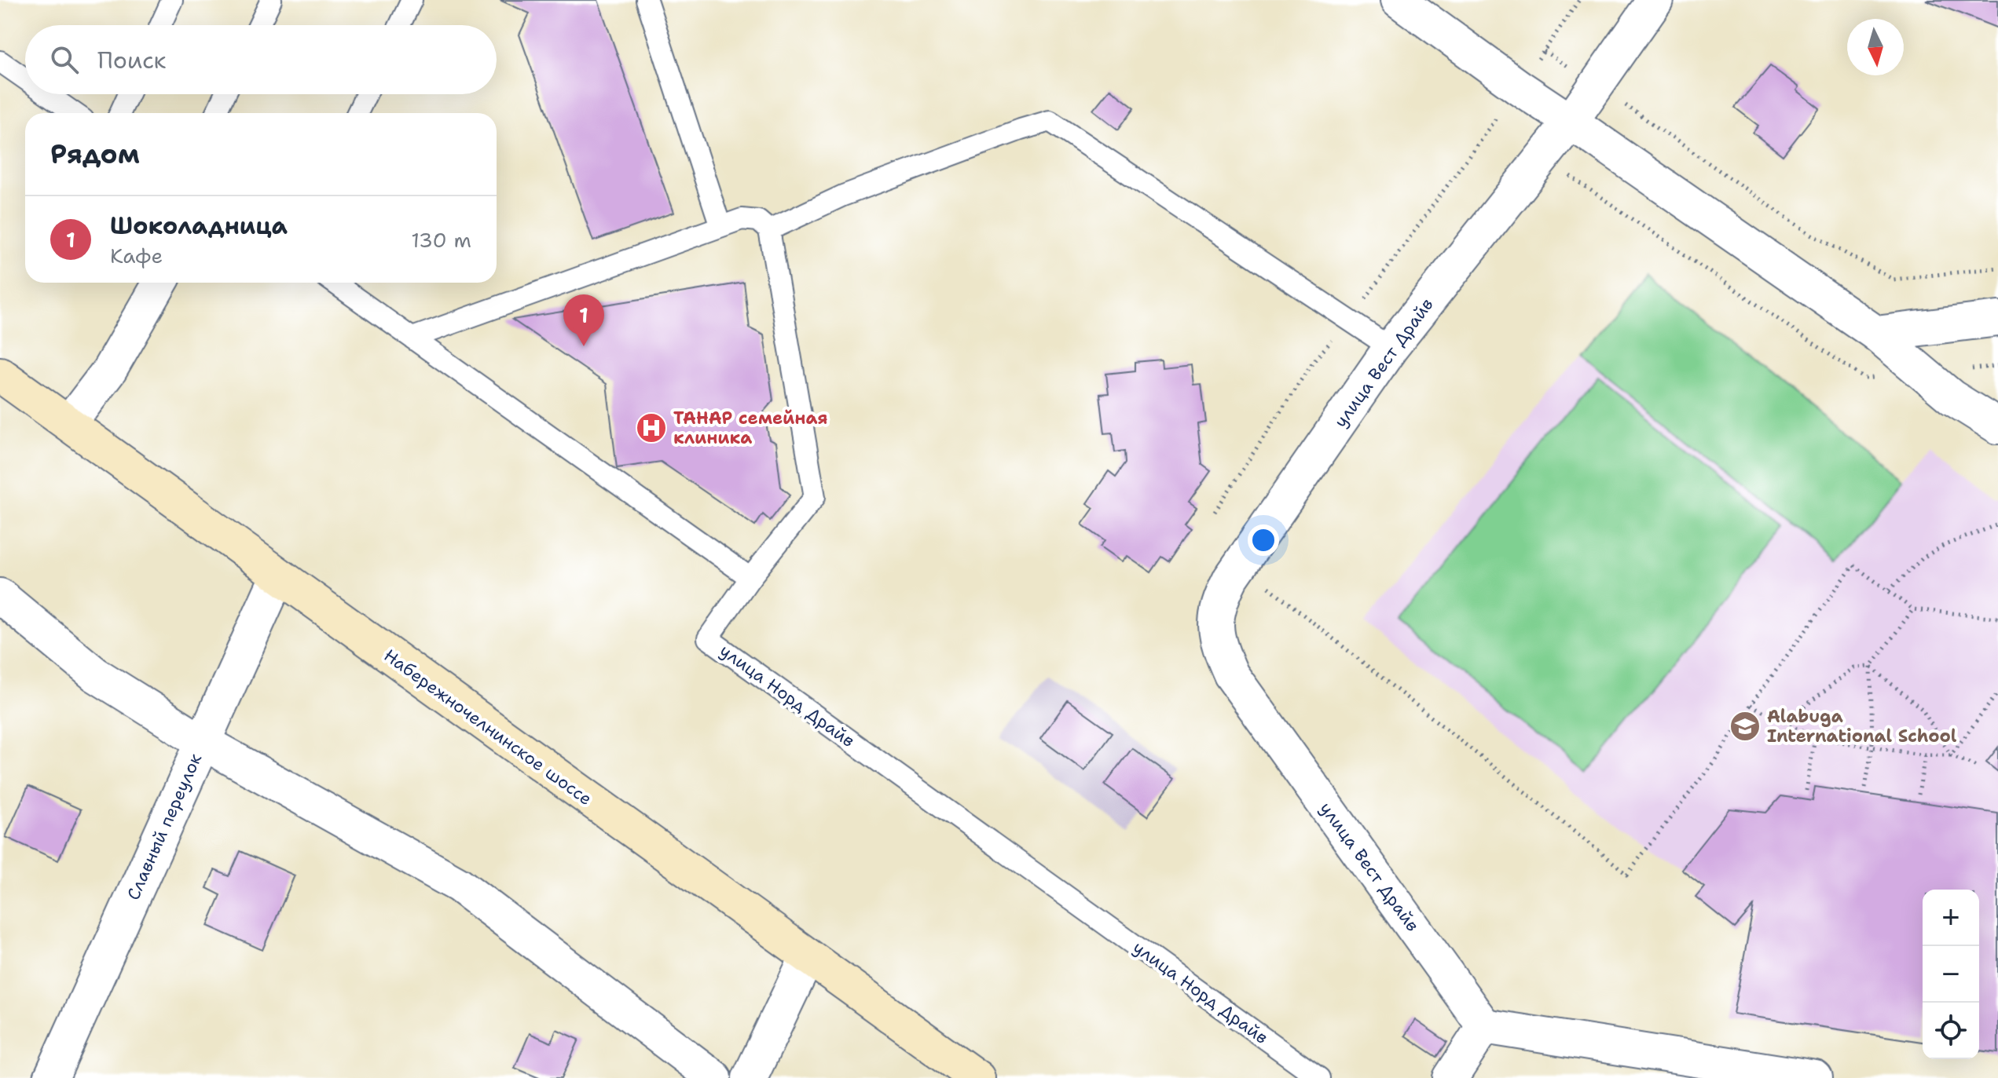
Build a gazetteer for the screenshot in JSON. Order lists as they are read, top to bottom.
{
  "streets": {
    "main road": ["Набережночелнинское шоссе"],
    "street": ["улица Вест Драйв", "Славный переулок"],
    "lane": ["улица Норд Драйв"]
  },
  "crossings": [
    ["Набережночелнинское шоссе", "Славный переулок"]
  ],
  "places": {
    "hospital": ["ТАНАР семейная клиника"],
    "school or university": ["Alabuga International School"]
  },
  "north": "bottom",
  "page": {
    "search": "Поиск",
    "heading": "Рядом",
    "list": [
      {
        "mark": "1",
        "name": "Шоколадница",
        "note": "Кафе",
        "value": "130 m"
      }
    ],
    "pins": "1",
    "map_buttons": ["+", "−"]
  }
}
